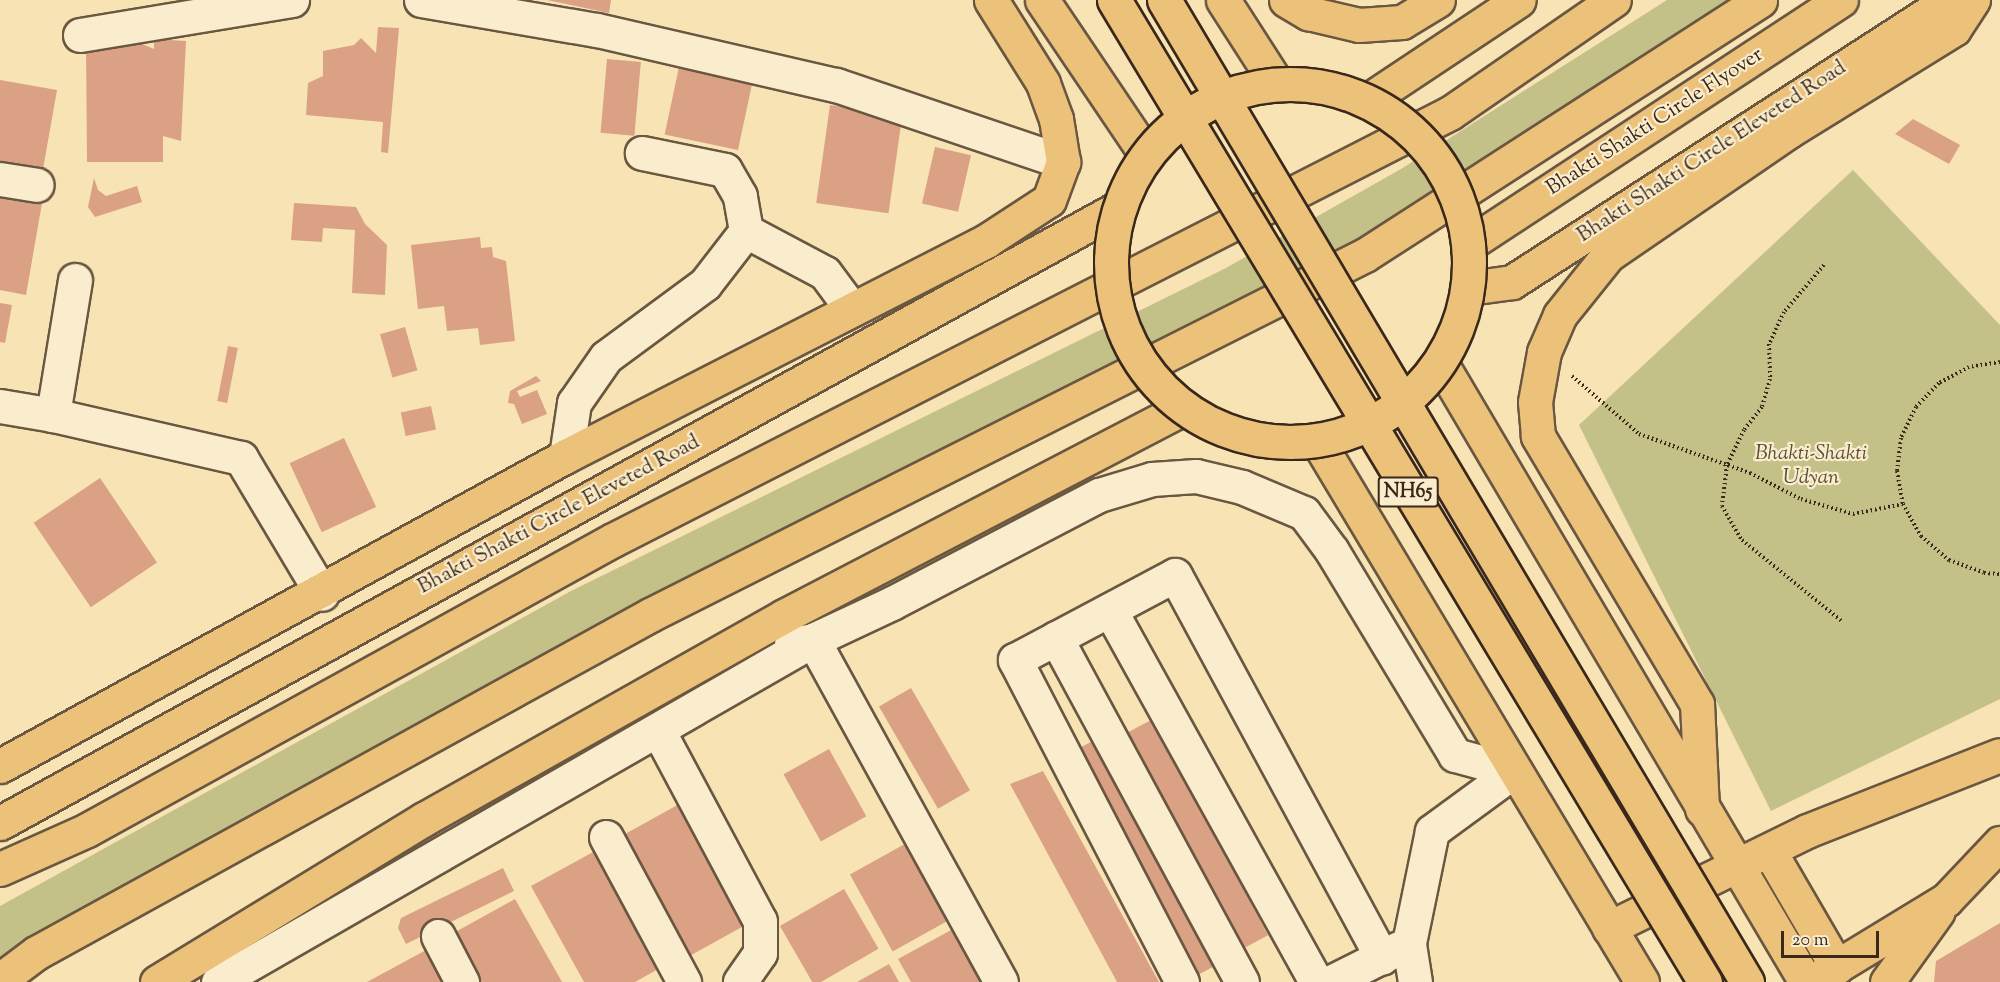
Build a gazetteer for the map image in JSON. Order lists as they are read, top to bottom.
{
  "streets": {
    "main road": ["Bhakti Shakti Circle Flyover", "Bhakti Shakti Circle Eleveted Road", "NH65"]
  },
  "parks": ["Bhakti-Shakti Udyan"],
  "scale_bar": "20 m"
}
